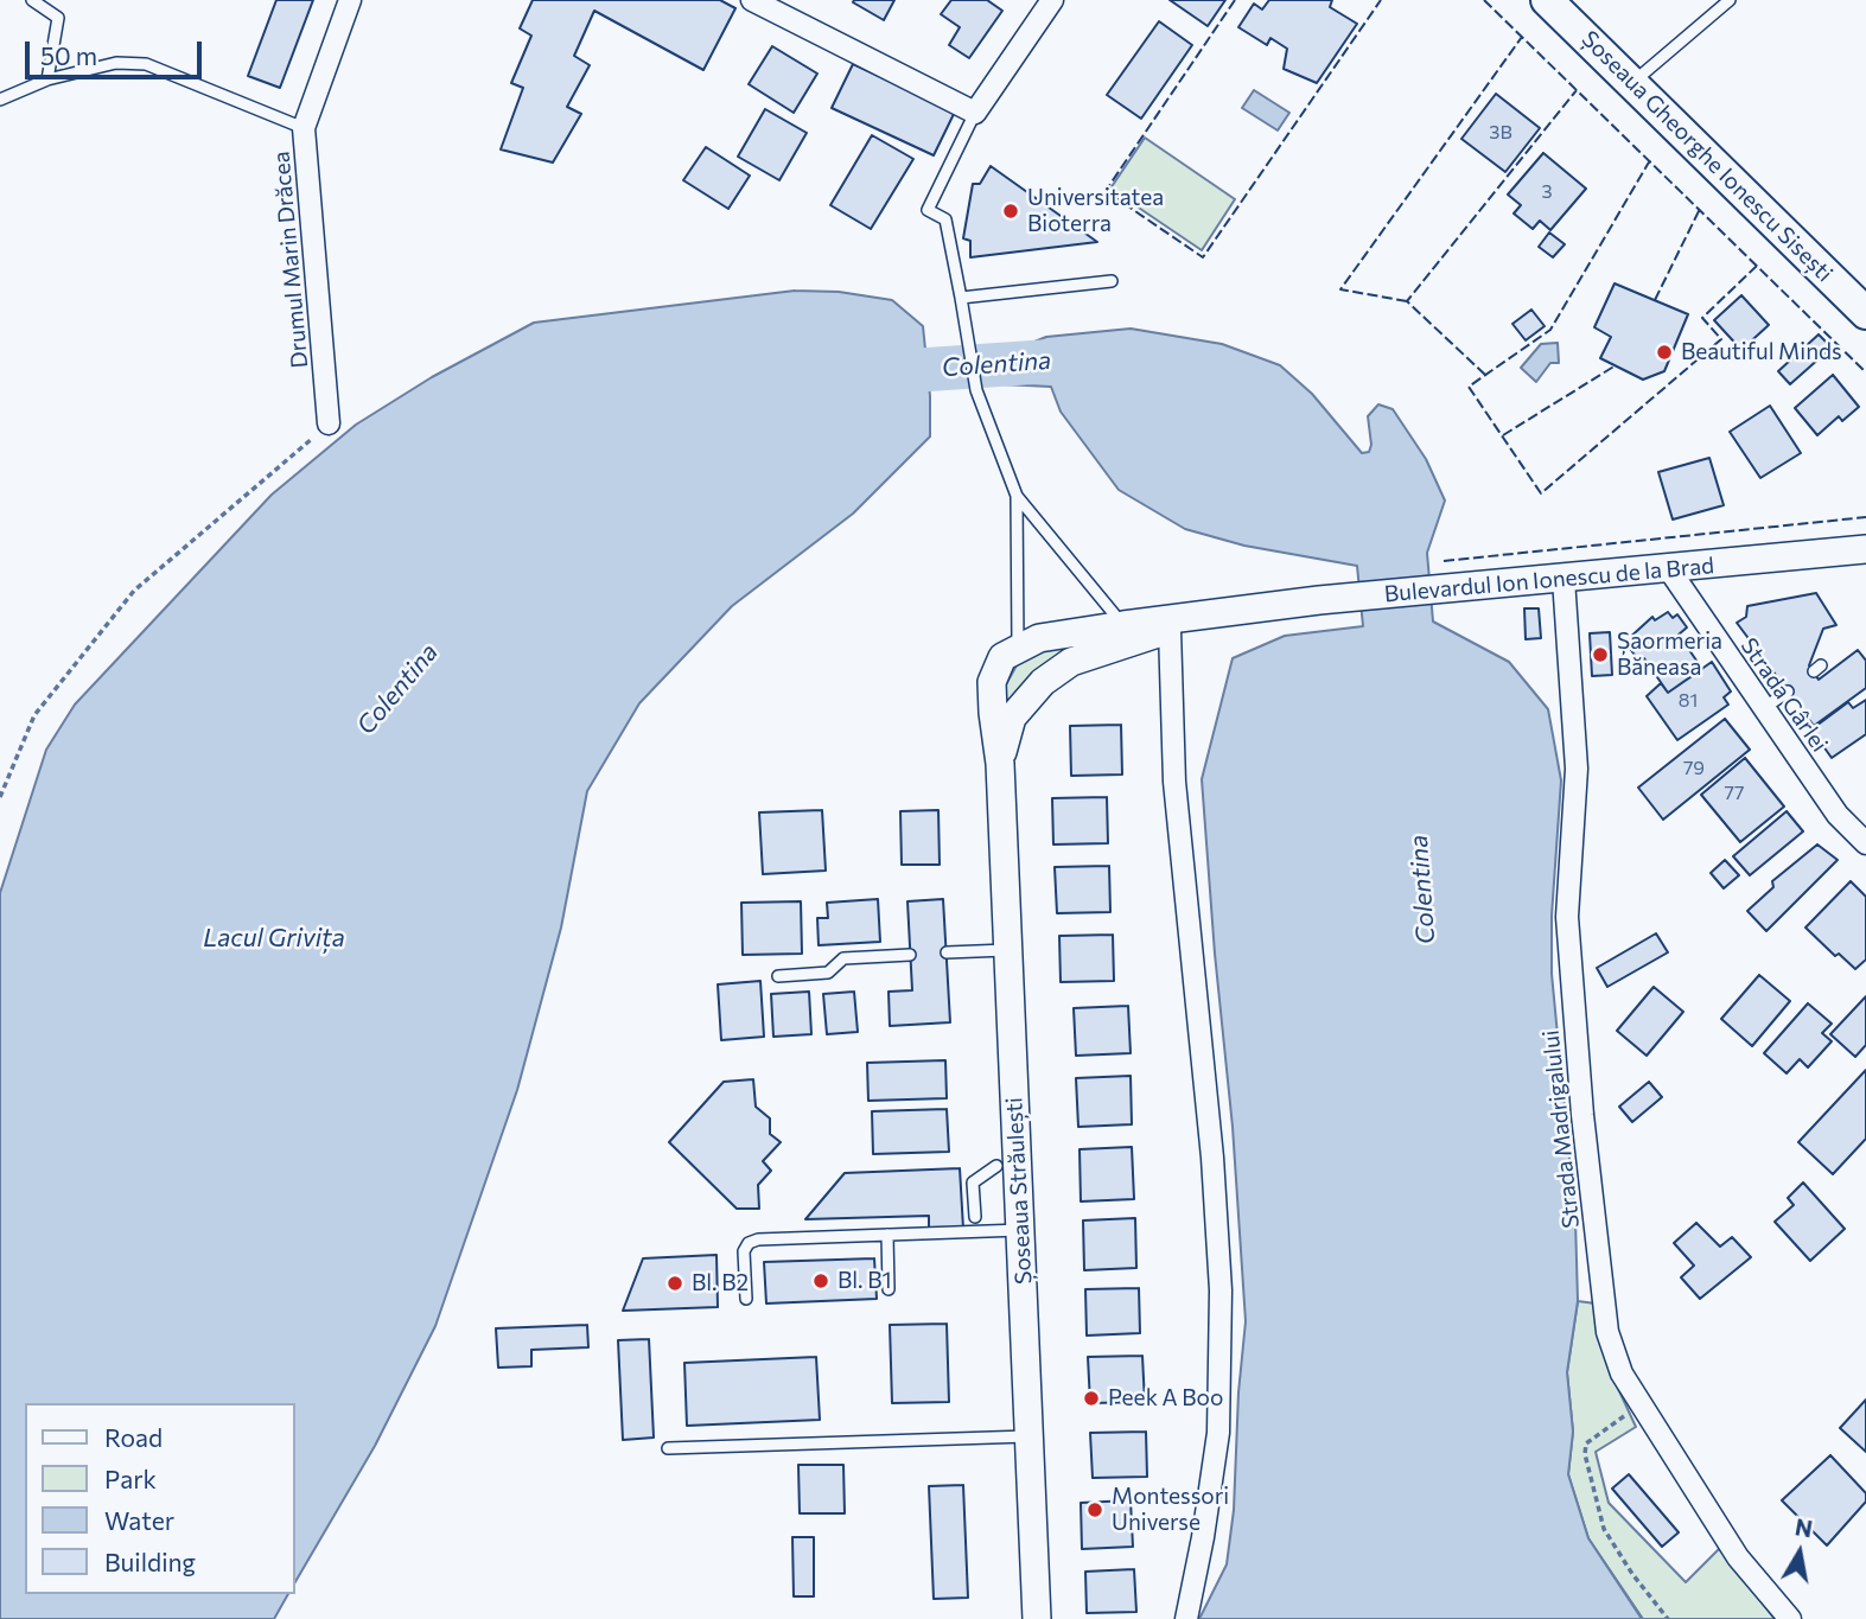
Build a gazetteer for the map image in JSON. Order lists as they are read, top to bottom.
{
  "streets": {
    "main road": ["Șoseaua Gheorghe Ionescu Sisești"],
    "street": [
      "Drumul Marin Drăcea",
      "Bulevardul Ion Ionescu de la Brad",
      "Strada Gârlei",
      "Strada Madrigalului",
      "Șoseaua Străulești"
    ]
  },
  "crossings": [
    ["Bulevardul Ion Ionescu de la Brad", "Strada Gârlei"],
    ["Bulevardul Ion Ionescu de la Brad", "Strada Madrigalului"],
    ["Bulevardul Ion Ionescu de la Brad", "Șoseaua Străulești"]
  ],
  "water": ["Colentina", "Lacul Grivița"],
  "places": [
    "Universitatea Bioterra",
    "Beautiful Minds",
    "Șaormeria Băneasa",
    "Bl. B1",
    "Bl. B2",
    "Peek A Boo",
    "Montessori Universe"
  ],
  "house_numbers": [
    "3B",
    "3",
    "81",
    "79",
    "77"
  ],
  "legend": [
    "Road",
    "Park",
    "Water",
    "Building"
  ],
  "scale_bar": "50 m",
  "north": "top"
}
